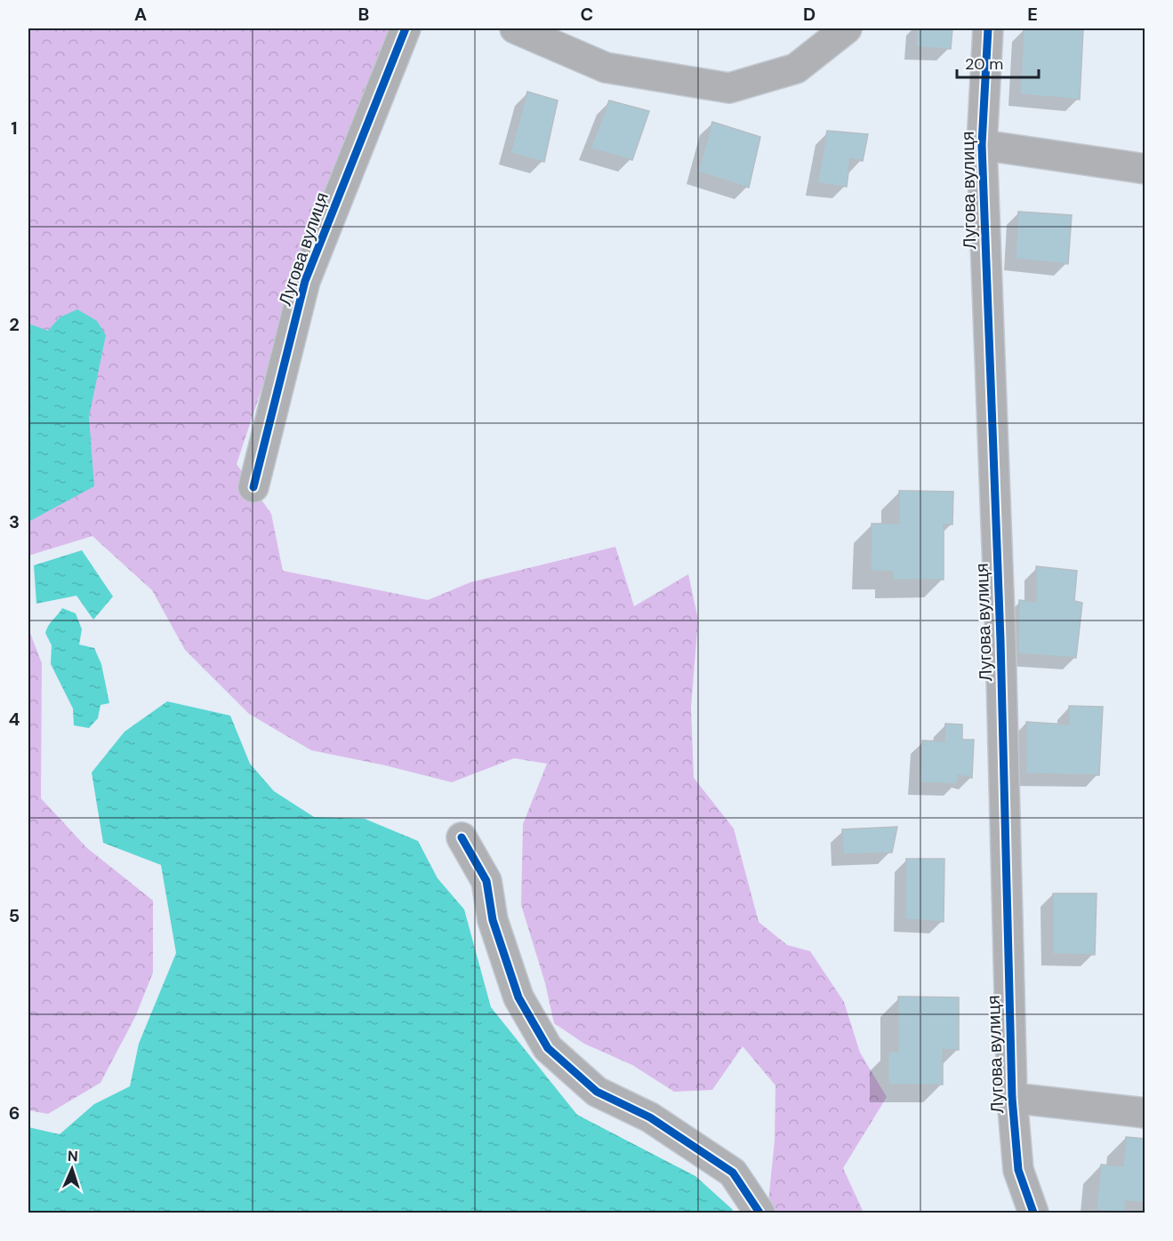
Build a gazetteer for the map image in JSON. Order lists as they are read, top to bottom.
{
  "streets": {
    "street": ["Лугова вулиця"]
  },
  "scale_bar": "20 m",
  "north": "top",
  "grid": {
    "columns": [
      "A",
      "B",
      "C",
      "D",
      "E"
    ],
    "rows": [
      "1",
      "2",
      "3",
      "4",
      "5",
      "6"
    ]
  }
}
